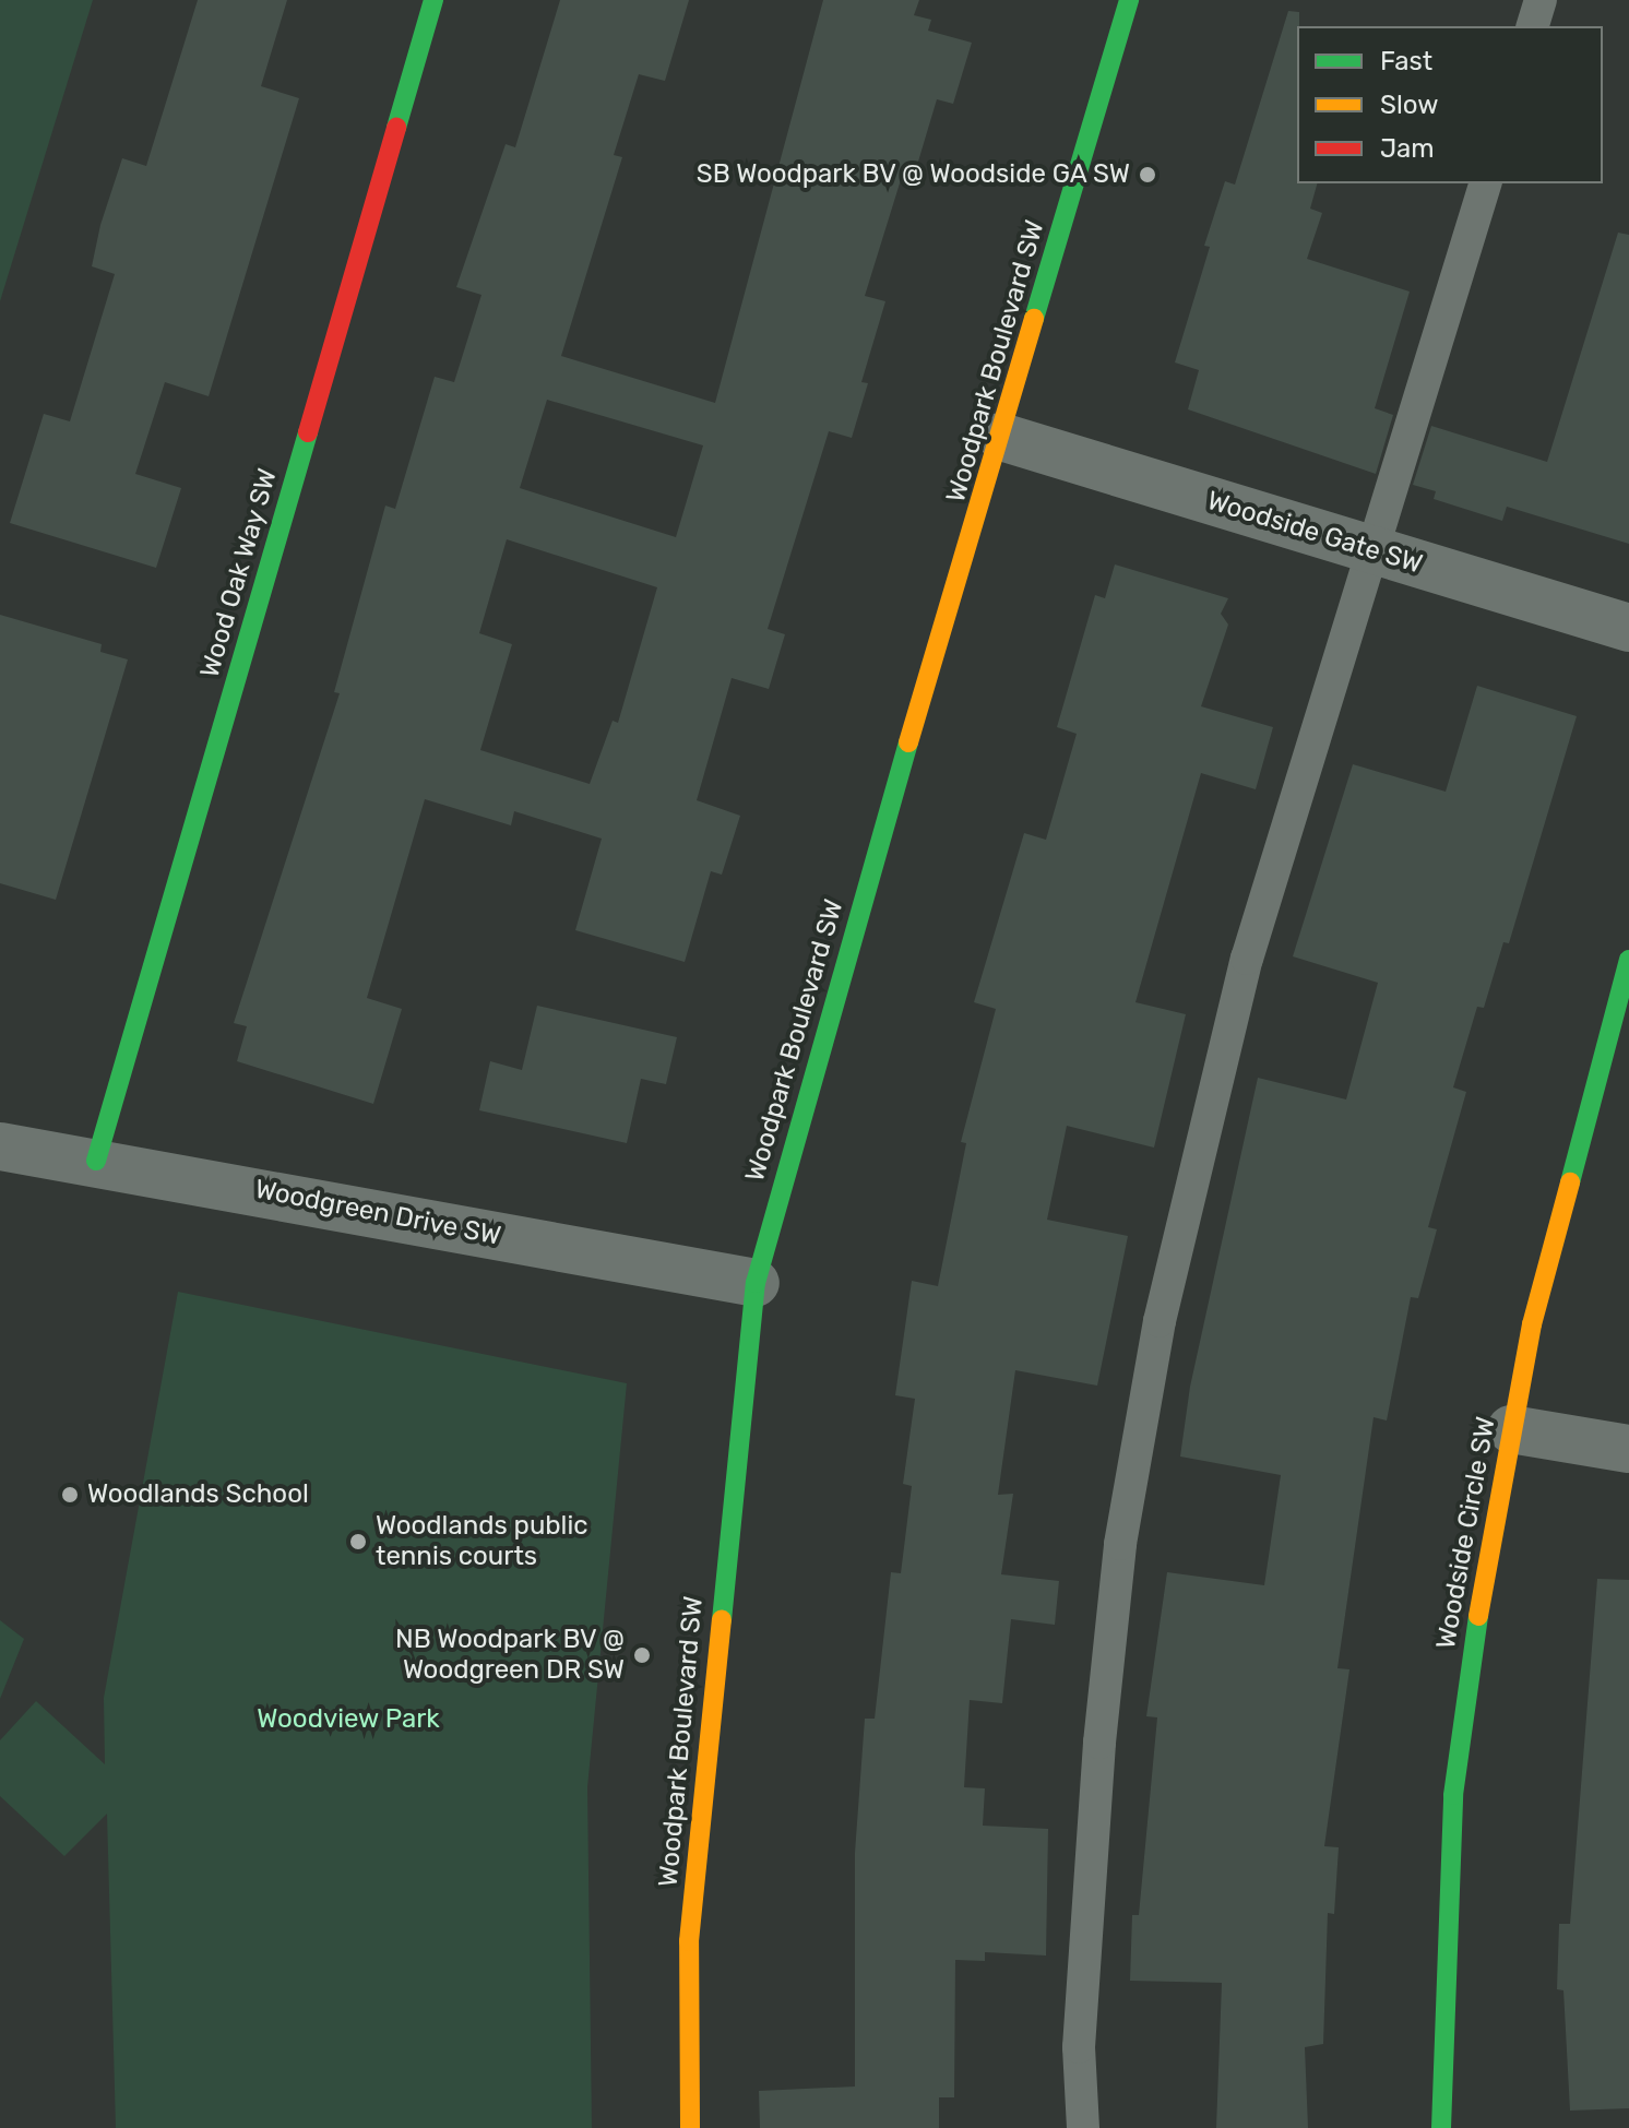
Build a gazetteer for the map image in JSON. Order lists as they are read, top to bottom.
{
  "streets": {
    "street": [
      "Woodpark Boulevard SW",
      "Woodside Gate SW",
      "Wood Oak Way SW",
      "Woodgreen Drive SW",
      "Woodside Circle SW"
    ]
  },
  "crossings": [
    ["Woodpark Boulevard SW", "Woodside Gate SW"],
    ["Woodpark Boulevard SW", "Woodgreen Drive SW"],
    ["Wood Oak Way SW", "Woodgreen Drive SW"]
  ],
  "parks": ["Woodview Park"],
  "places": [
    "SB Woodpark BV @ Woodside GA SW",
    "Woodlands School",
    "Woodlands public tennis courts",
    "NB Woodpark BV @ Woodgreen DR SW"
  ],
  "legend": ["Fast", "Slow", "Jam"]
}
